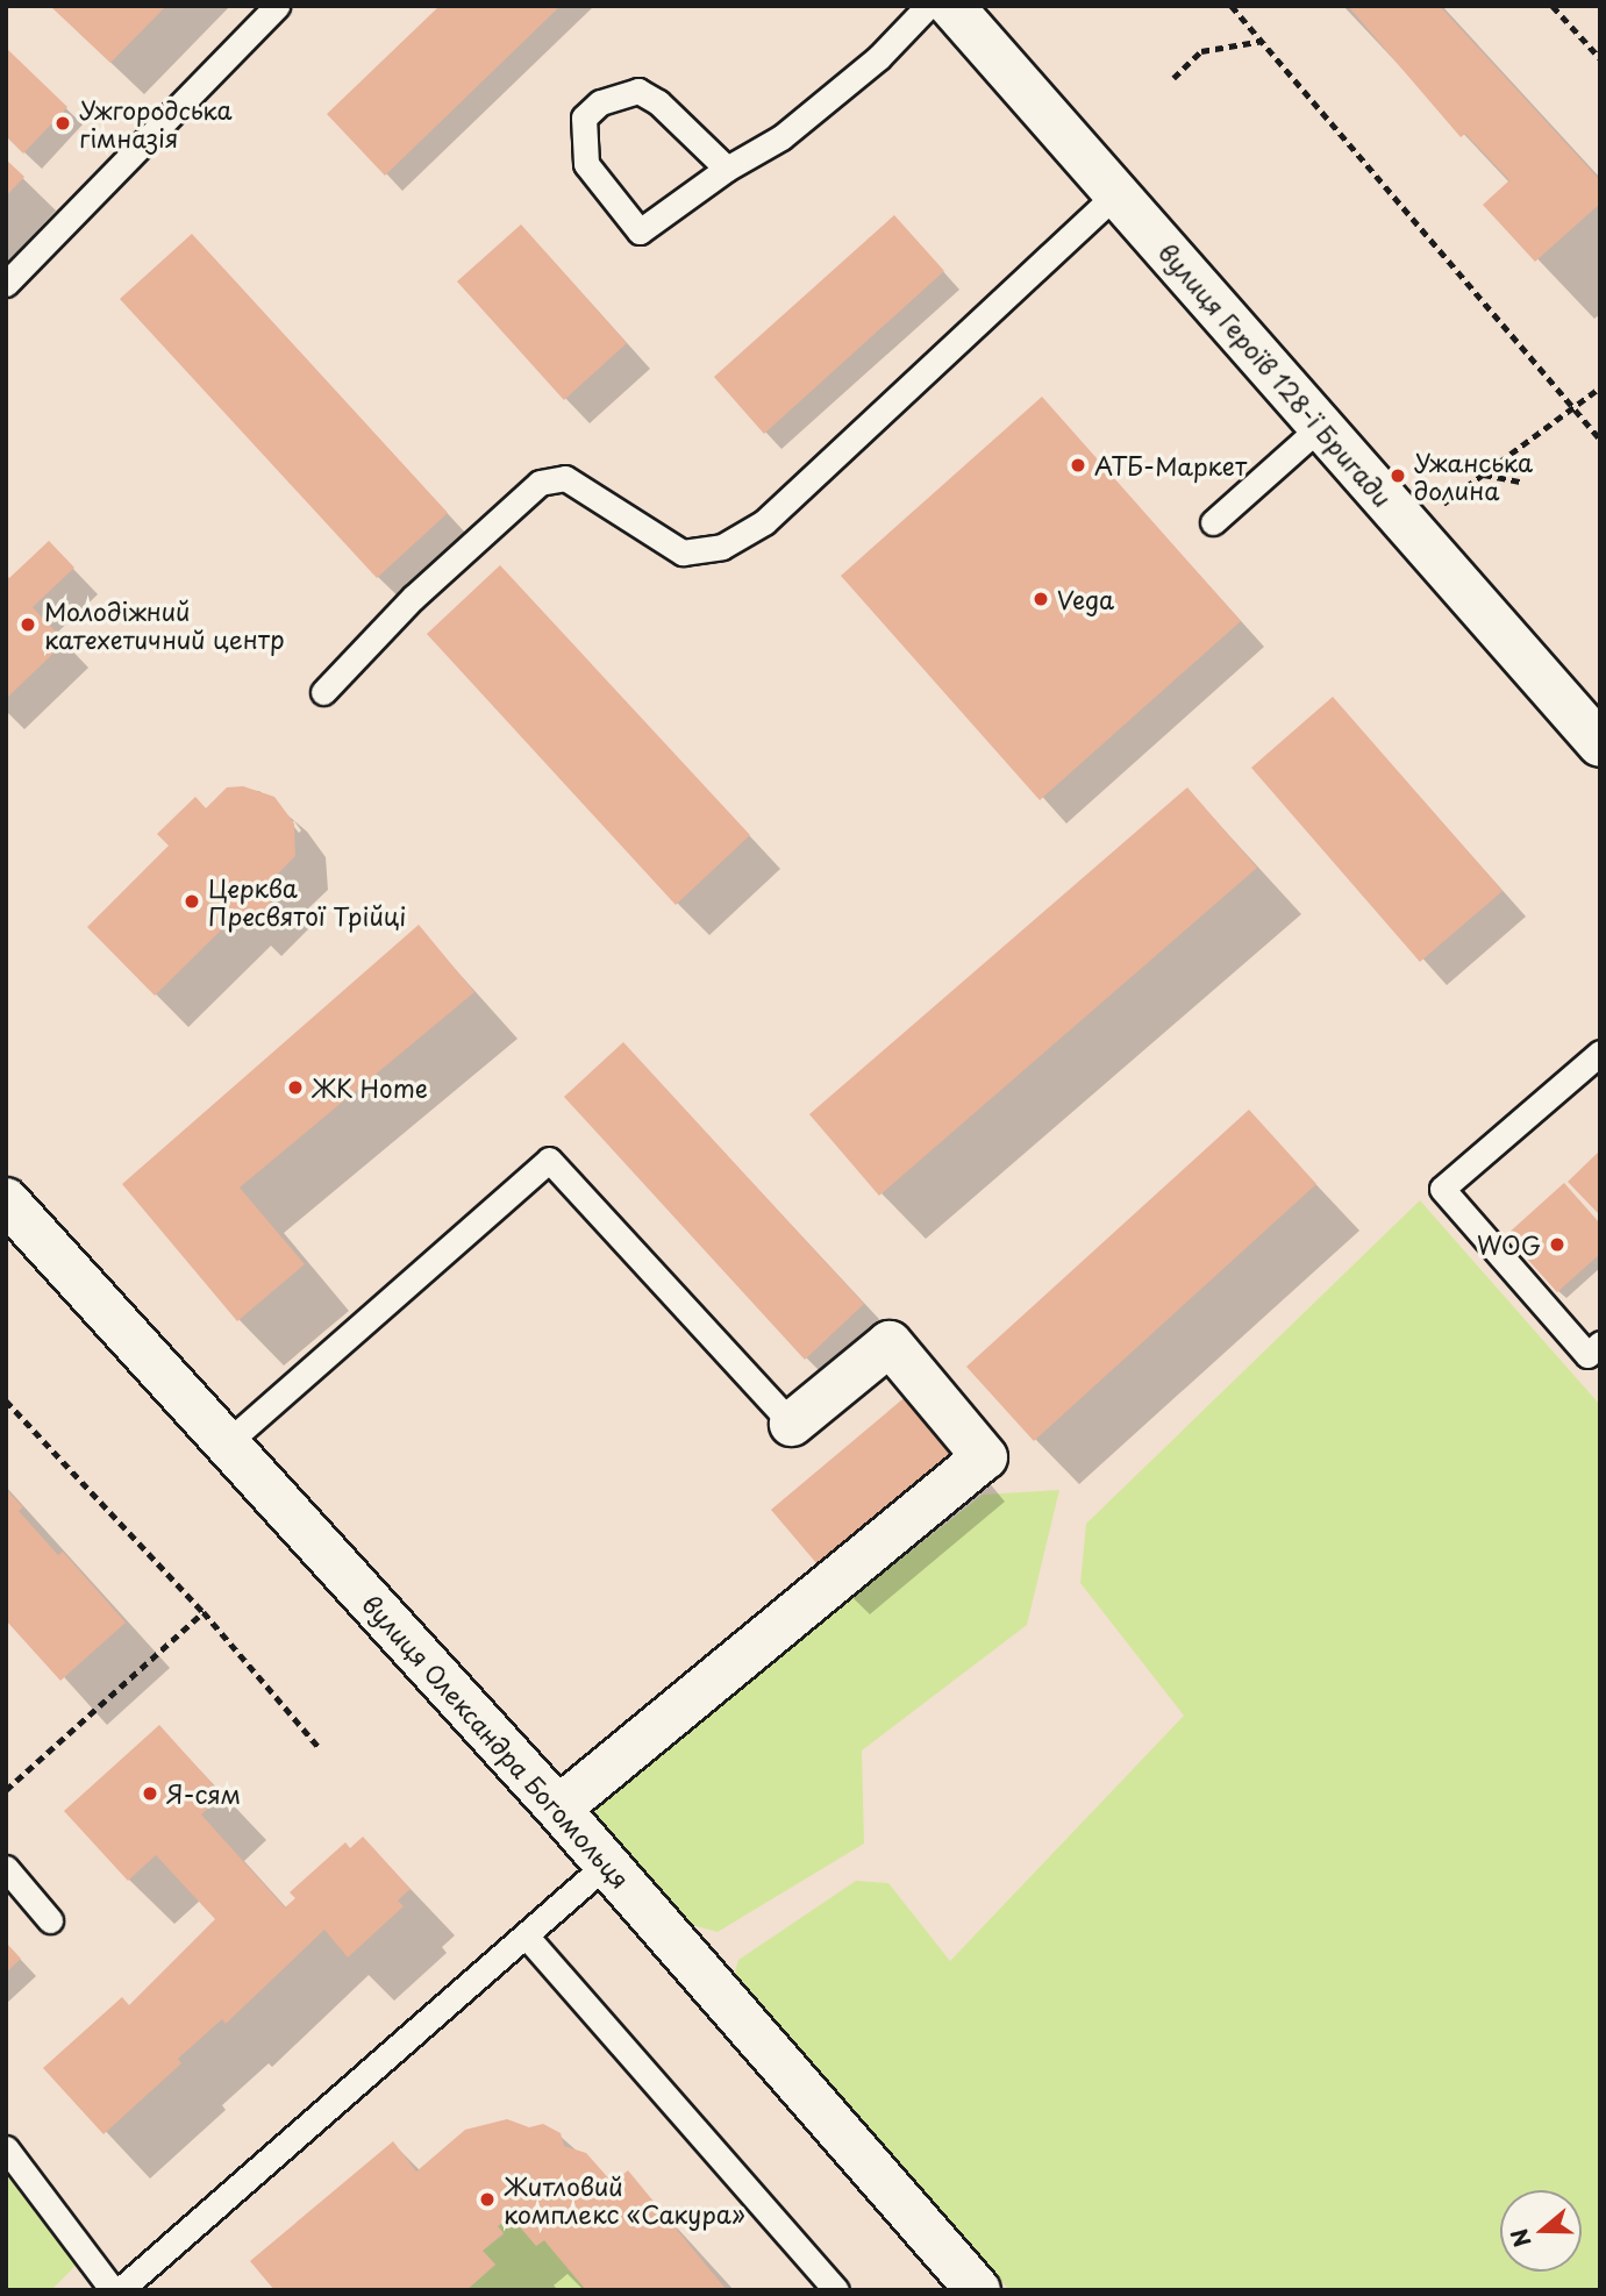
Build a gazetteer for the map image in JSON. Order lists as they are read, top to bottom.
{
  "streets": {
    "street": ["вулиця Героїв 128-ї Бригади", "вулиця Олександра Богомольця"]
  },
  "places": [
    "Ужгородська гімназія",
    "АТБ-Маркет",
    "Ужанська долина",
    "Vega",
    "Молодіжний катехетичний центр",
    "Церква Пресвятої Трійці",
    "ЖК Home",
    "WOG",
    "Я-сям",
    "Житловий комплекс «Сакура»"
  ],
  "north": "left"
}
